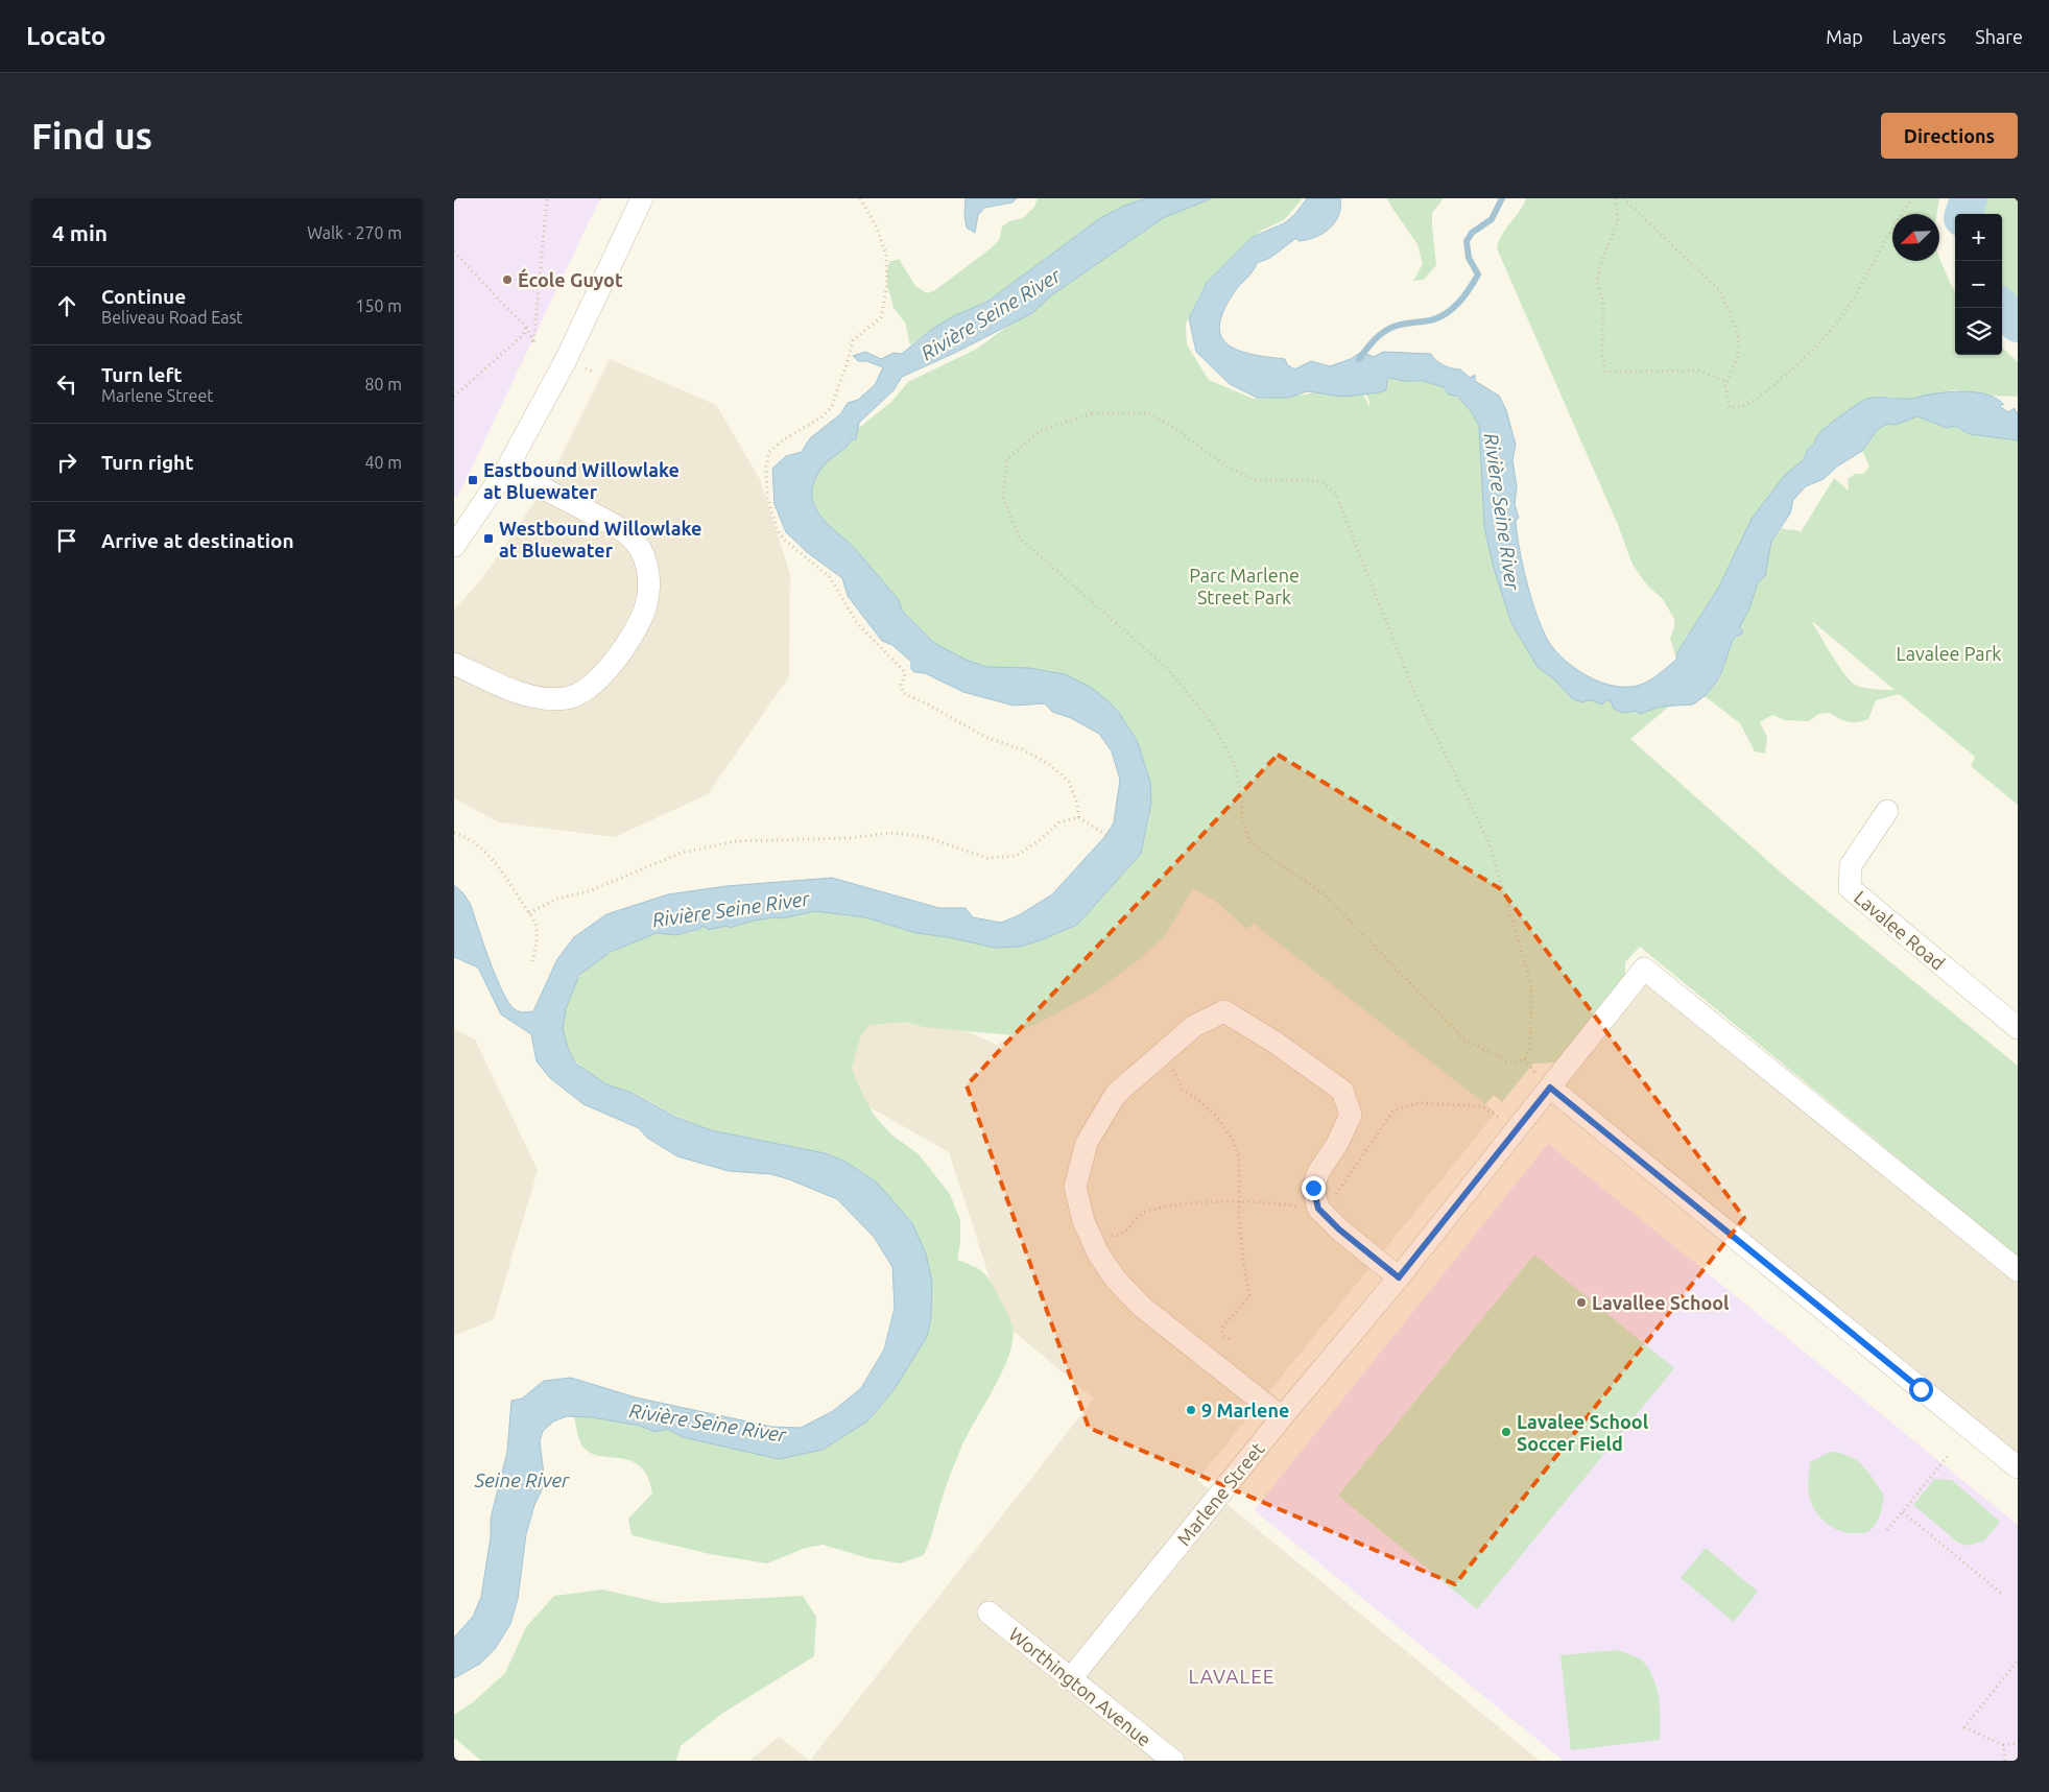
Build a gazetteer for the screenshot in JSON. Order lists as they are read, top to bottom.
{
  "streets": {
    "street": ["Lavalee Road", "Marlene Street", "Worthington Avenue"]
  },
  "crossings": [
    ["Marlene Street", "Worthington Avenue"]
  ],
  "districts": ["LAVALEE"],
  "water": ["Rivière Seine River", "Seine River"],
  "parks": ["Parc Marlene Street Park", "Lavalee Park"],
  "places": {
    "other": [
      "École Guyot",
      "Lavallee School",
      "9 Marlene",
      "Lavalee School Soccer Field"
    ],
    "transit": ["Eastbound Willowlake at Bluewater", "Westbound Willowlake at Bluewater"]
  },
  "north": "bottom left",
  "page": {
    "header": "Locato",
    "nav": ["Map", "Layers", "Share"],
    "buttons": "Directions",
    "title": "Find us",
    "heading": ["4 min", "Walk · 270 m"],
    "map_buttons": ["+", "−"],
    "list": [
      ["Continue", "Beliveau Road East", "150 m"],
      ["Turn left", "Marlene Street", "80 m"],
      ["Turn right", "40 m"],
      "Arrive at destination"
    ]
  }
}
